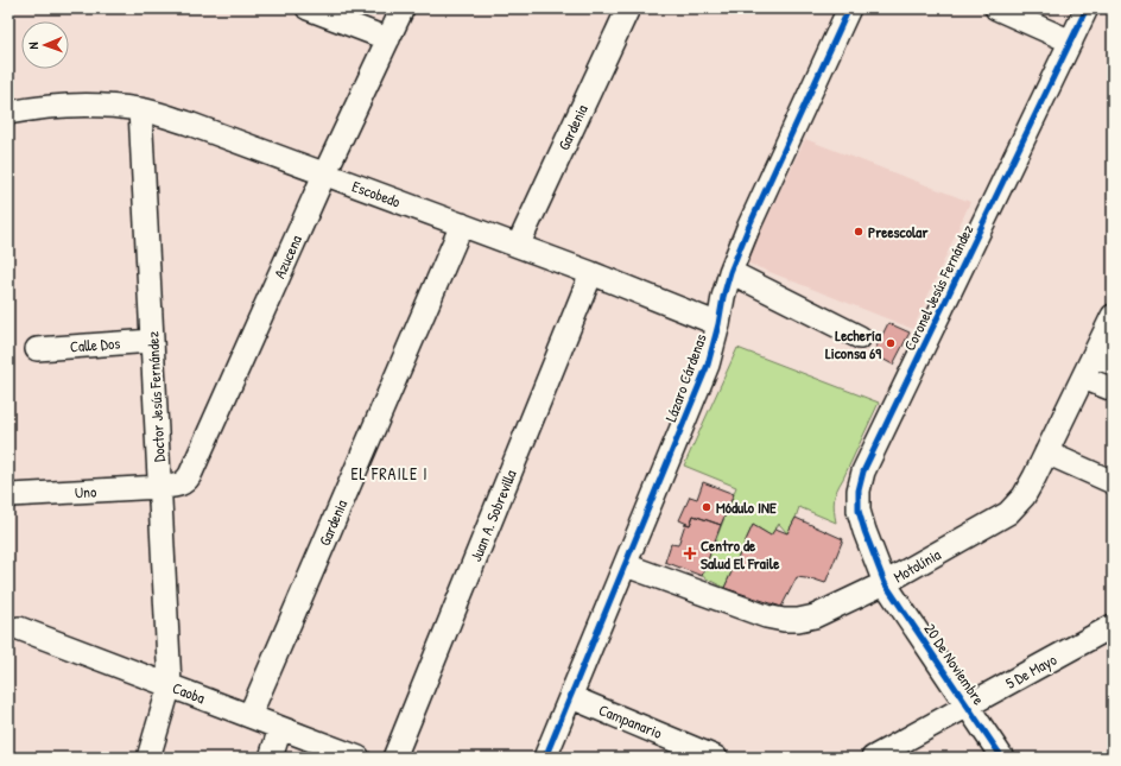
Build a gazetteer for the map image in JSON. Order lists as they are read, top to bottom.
{
  "streets": {
    "street": [
      "Gardenia",
      "Escobedo",
      "Azucena",
      "Coronel Jesús Fernández",
      "Calle Dos",
      "Lázaro Cárdenas",
      "Doctor Jesús Fernández",
      "Uno",
      "Juan A. Sobrevilla",
      "Motolínia",
      "20 De Noviembre",
      "5 De Mayo",
      "Caoba",
      "Campanario"
    ]
  },
  "crossings": [
    ["Gardenia", "Escobedo"],
    ["Gardenia", "Caoba"],
    ["Escobedo", "Azucena"],
    ["Escobedo", "Lázaro Cárdenas"],
    ["Escobedo", "Doctor Jesús Fernández"],
    ["Escobedo", "Juan A. Sobrevilla"],
    ["Azucena", "Doctor Jesús Fernández"],
    ["Azucena", "Uno"],
    ["Coronel Jesús Fernández", "Motolínia"],
    ["Coronel Jesús Fernández", "20 De Noviembre"],
    ["Calle Dos", "Doctor Jesús Fernández"],
    ["Lázaro Cárdenas", "Motolínia"],
    ["Lázaro Cárdenas", "Campanario"],
    ["Doctor Jesús Fernández", "Uno"],
    ["Doctor Jesús Fernández", "Caoba"],
    ["Motolínia", "20 De Noviembre"],
    ["20 De Noviembre", "5 De Mayo"]
  ],
  "districts": ["EL FRAILE I"],
  "places": {
    "other": ["Preescolar", "Lechería Liconsa 69", "Módulo INE"],
    "health": ["Centro de Salud El Fraile"]
  },
  "north": "left"
}
